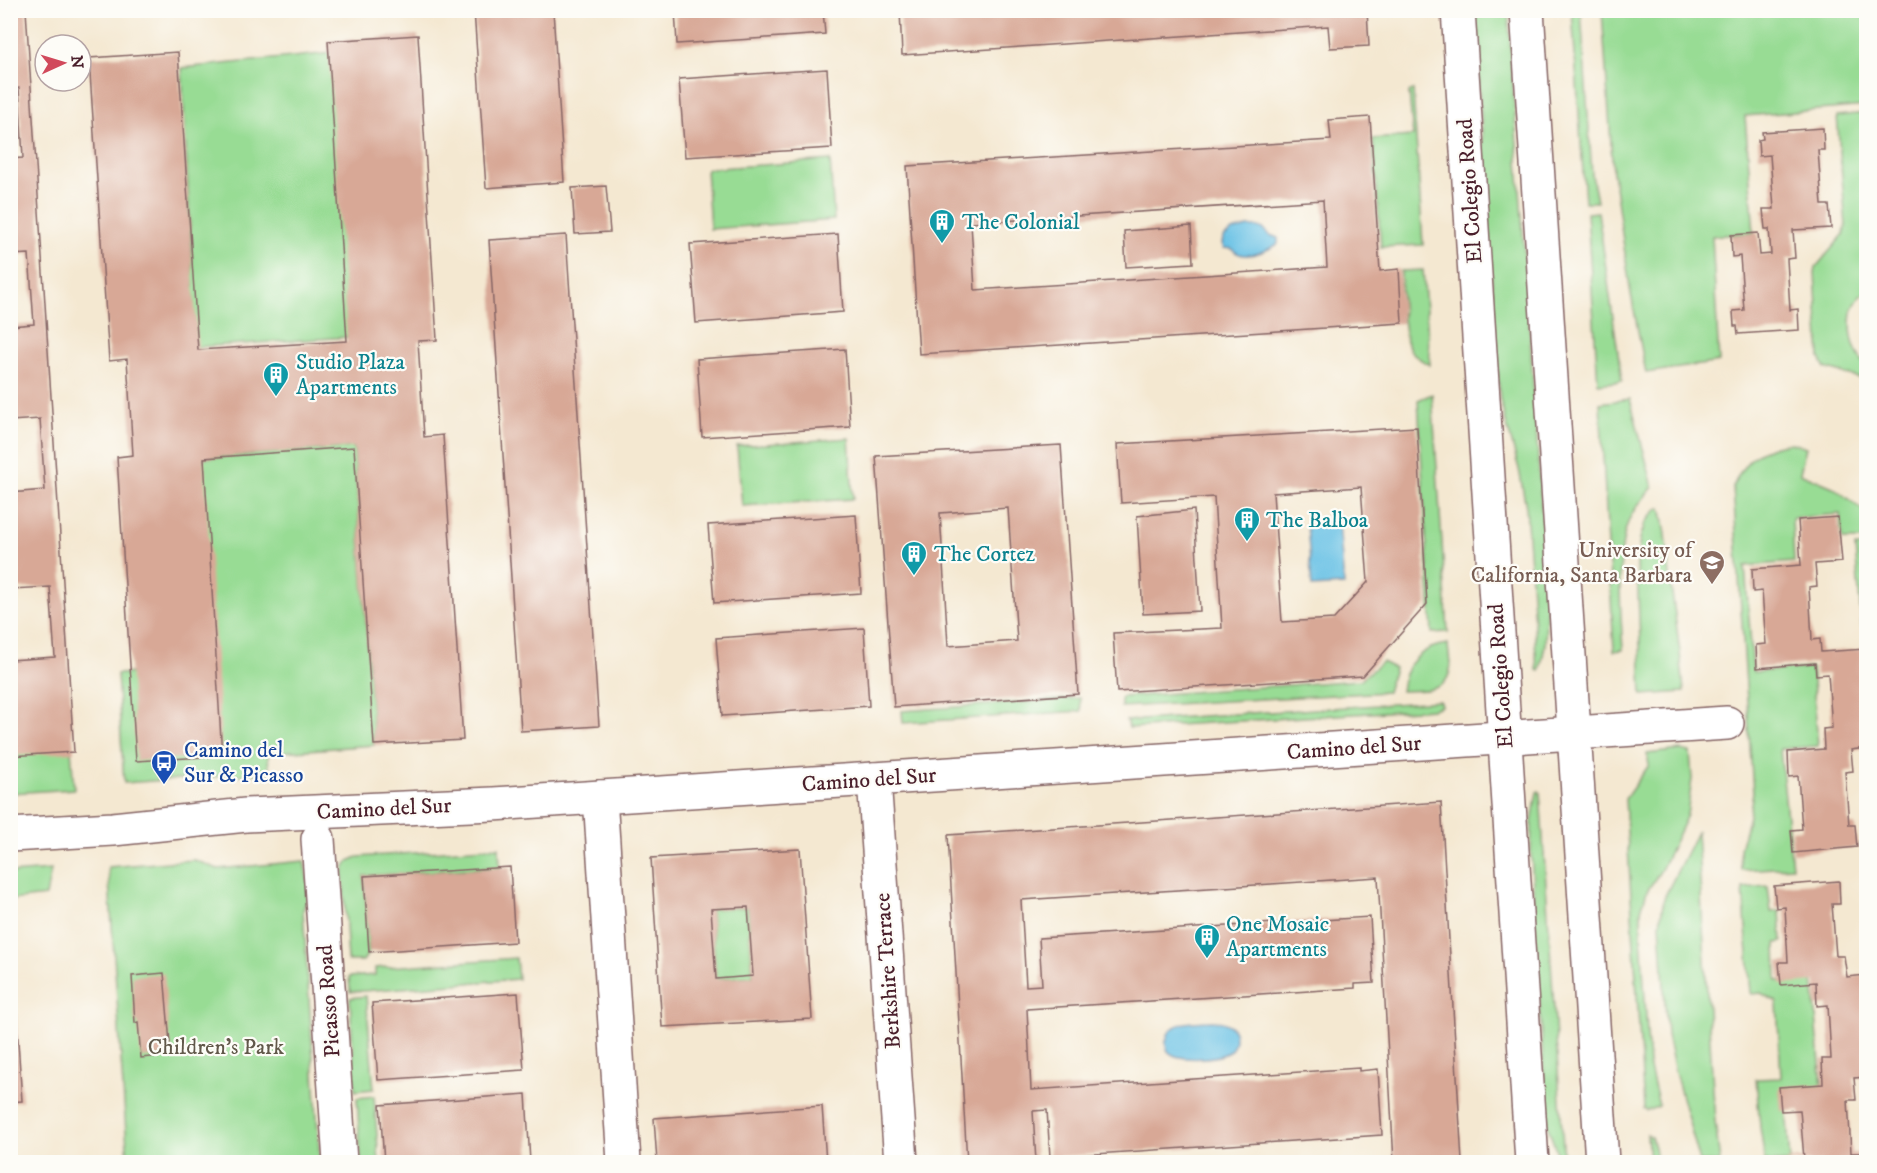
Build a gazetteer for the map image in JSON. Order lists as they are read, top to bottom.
{
  "streets": {
    "street": [
      "El Colegio Road",
      "Camino del Sur",
      "Berkshire Terrace",
      "Picasso Road"
    ]
  },
  "crossings": [
    ["El Colegio Road", "Camino del Sur"],
    ["Camino del Sur", "Berkshire Terrace"]
  ],
  "parks": ["Children's Park"],
  "places": {
    "building": [
      "The Colonial",
      "Studio Plaza Apartments",
      "The Balboa",
      "The Cortez",
      "One Mosaic Apartments"
    ],
    "school or university": ["University of California, Santa Barbara"],
    "bus stop": ["Camino del Sur & Picasso"]
  },
  "north": "right"
}
